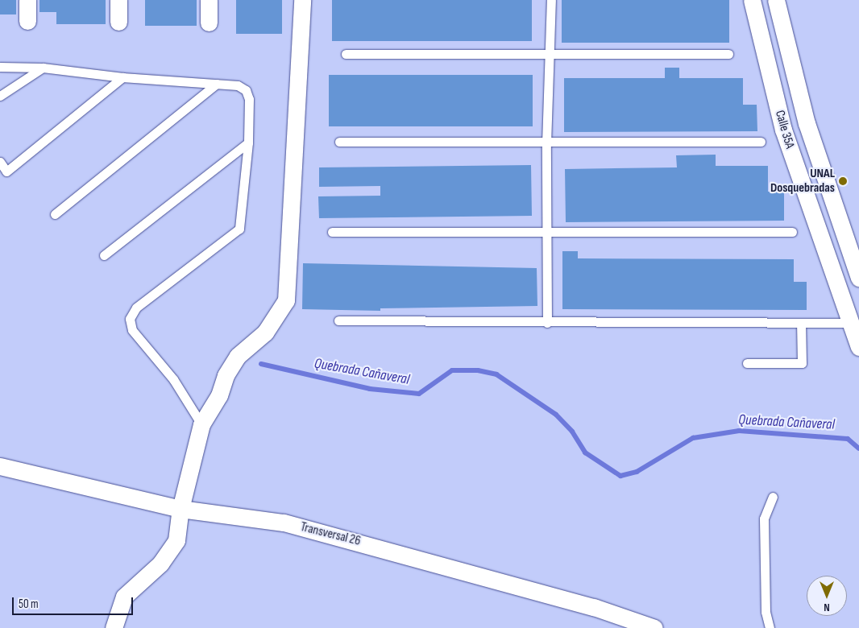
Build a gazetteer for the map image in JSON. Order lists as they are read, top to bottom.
{
  "streets": {
    "street": ["Calle 35A", "Transversal 26"]
  },
  "water": ["Quebrada Cañaveral"],
  "places": ["UNAL Dosquebradas"],
  "scale_bar": "50 m",
  "north": "bottom"
}
